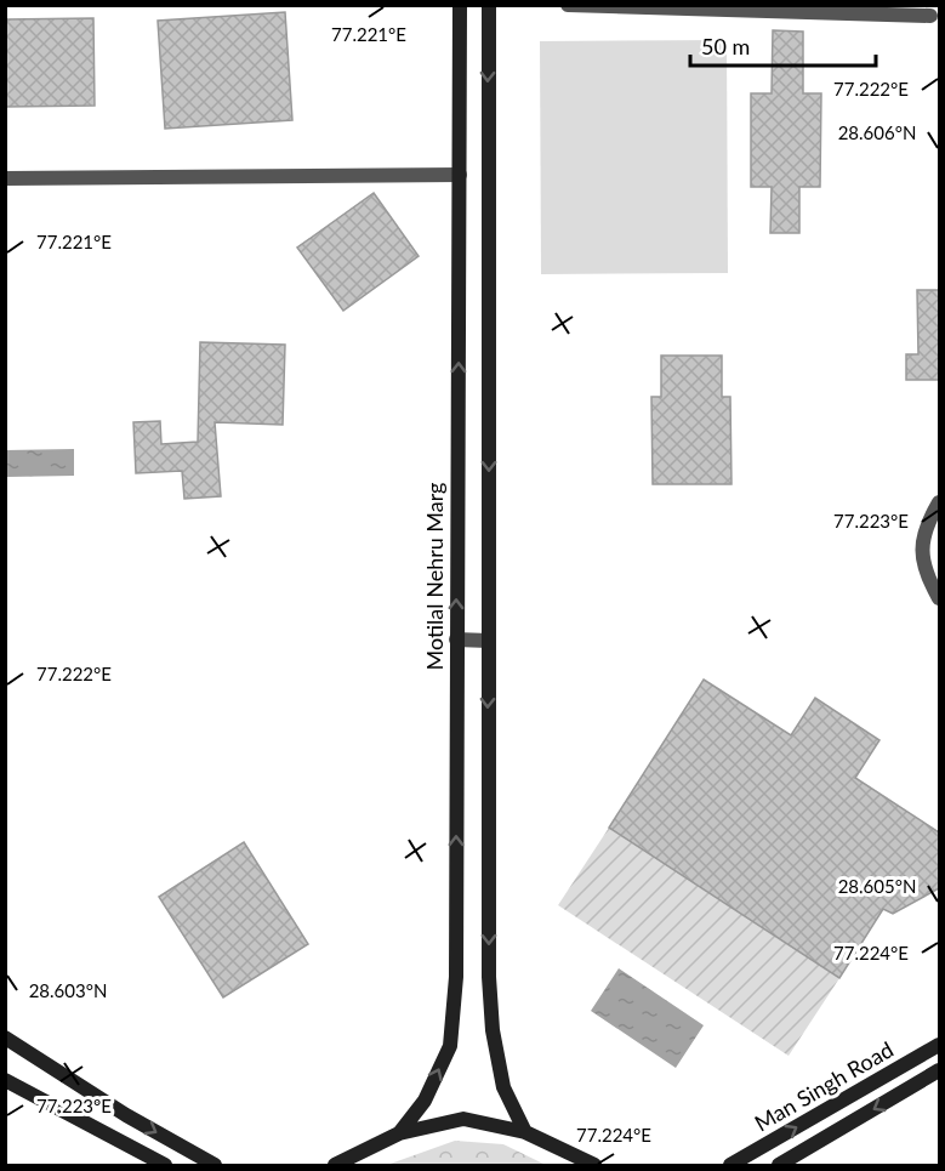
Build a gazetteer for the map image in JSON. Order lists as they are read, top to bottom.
{
  "streets": {
    "main road": ["Motilal Nehru Marg", "Man Singh Road"]
  },
  "scale_bar": "50 m",
  "coordinates": [
    "77.221°E",
    "77.222°E",
    "28.606°N",
    "77.223°E",
    "28.605°N",
    "77.224°E",
    "28.603°N"
  ]
}
